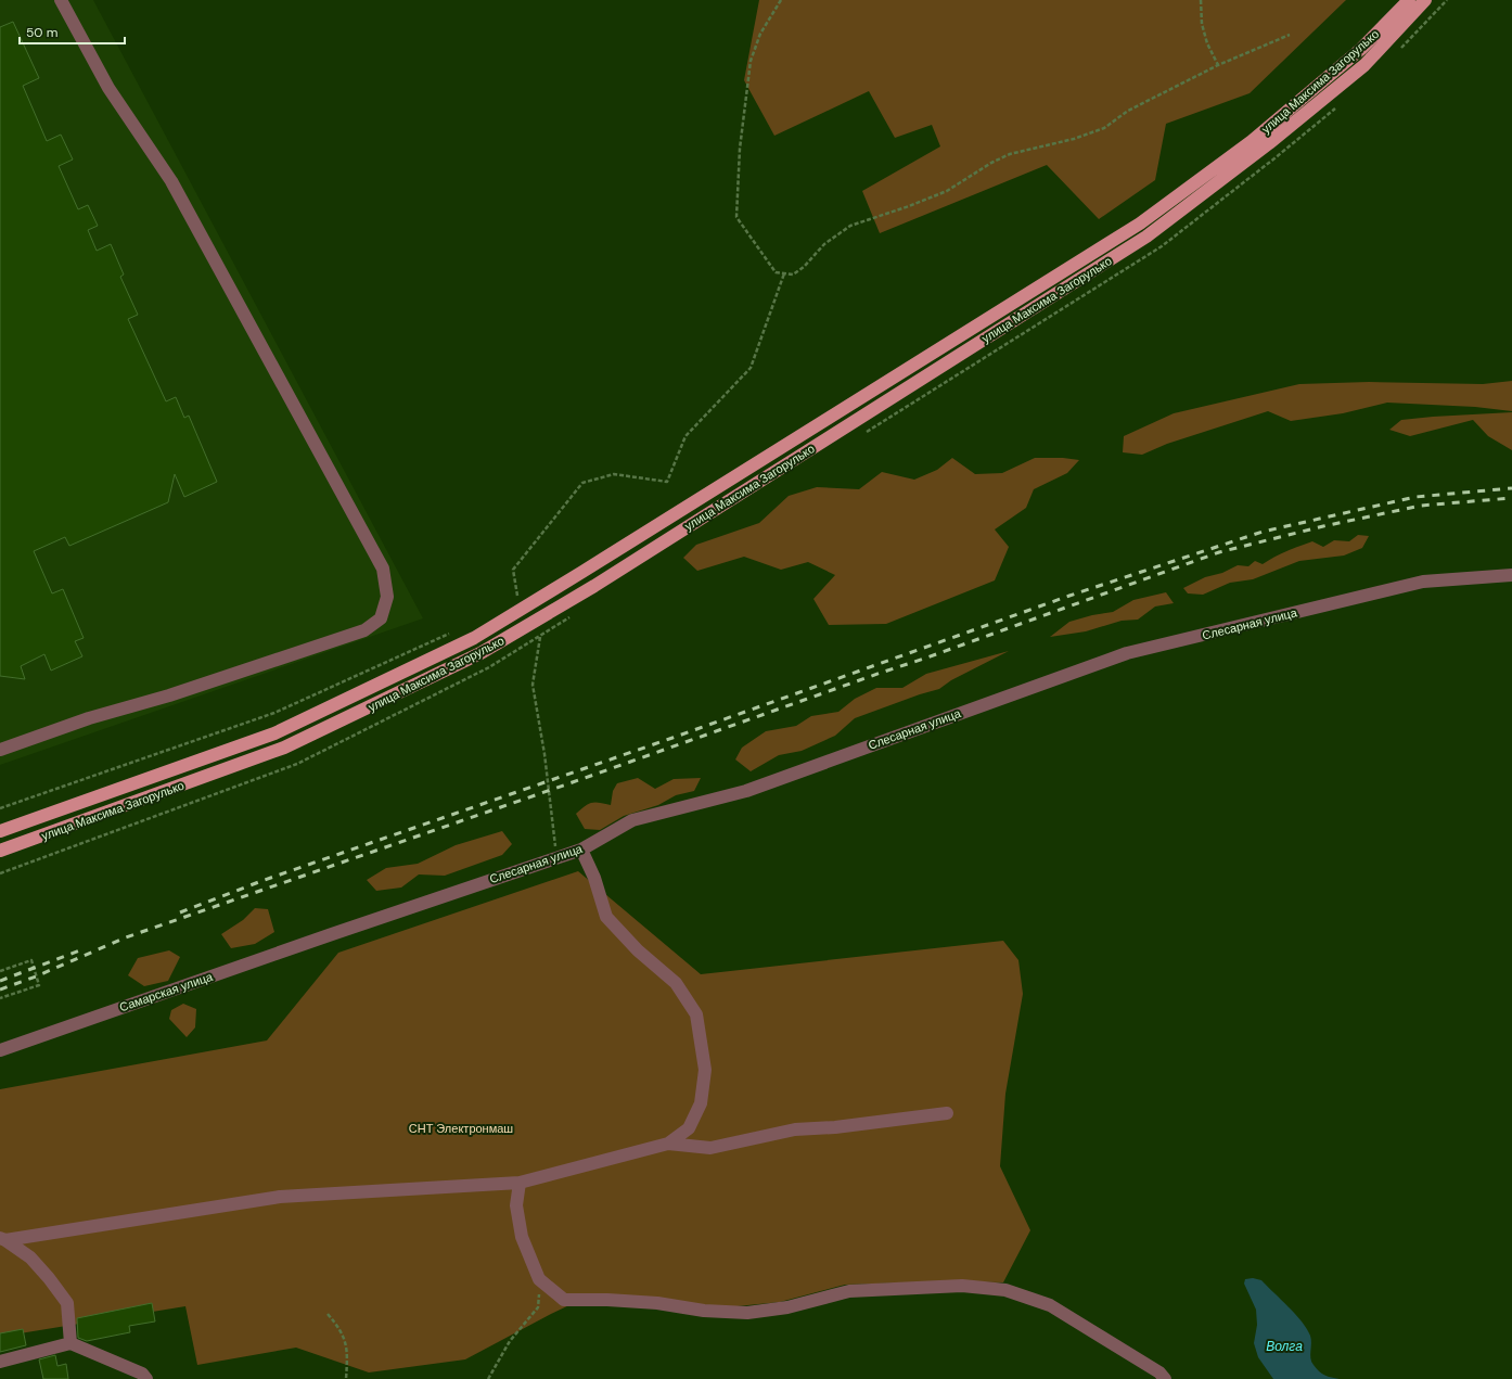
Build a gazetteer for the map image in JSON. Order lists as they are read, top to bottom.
{
  "streets": {
    "main road": ["улица Максима Загорулько"],
    "street": ["Слесарная улица", "Самарская улица"]
  },
  "crossings": [
    ["Слесарная улица", "Самарская улица"]
  ],
  "water": ["Волга"],
  "parks": ["СНТ Электронмаш"],
  "scale_bar": "50 m"
}
